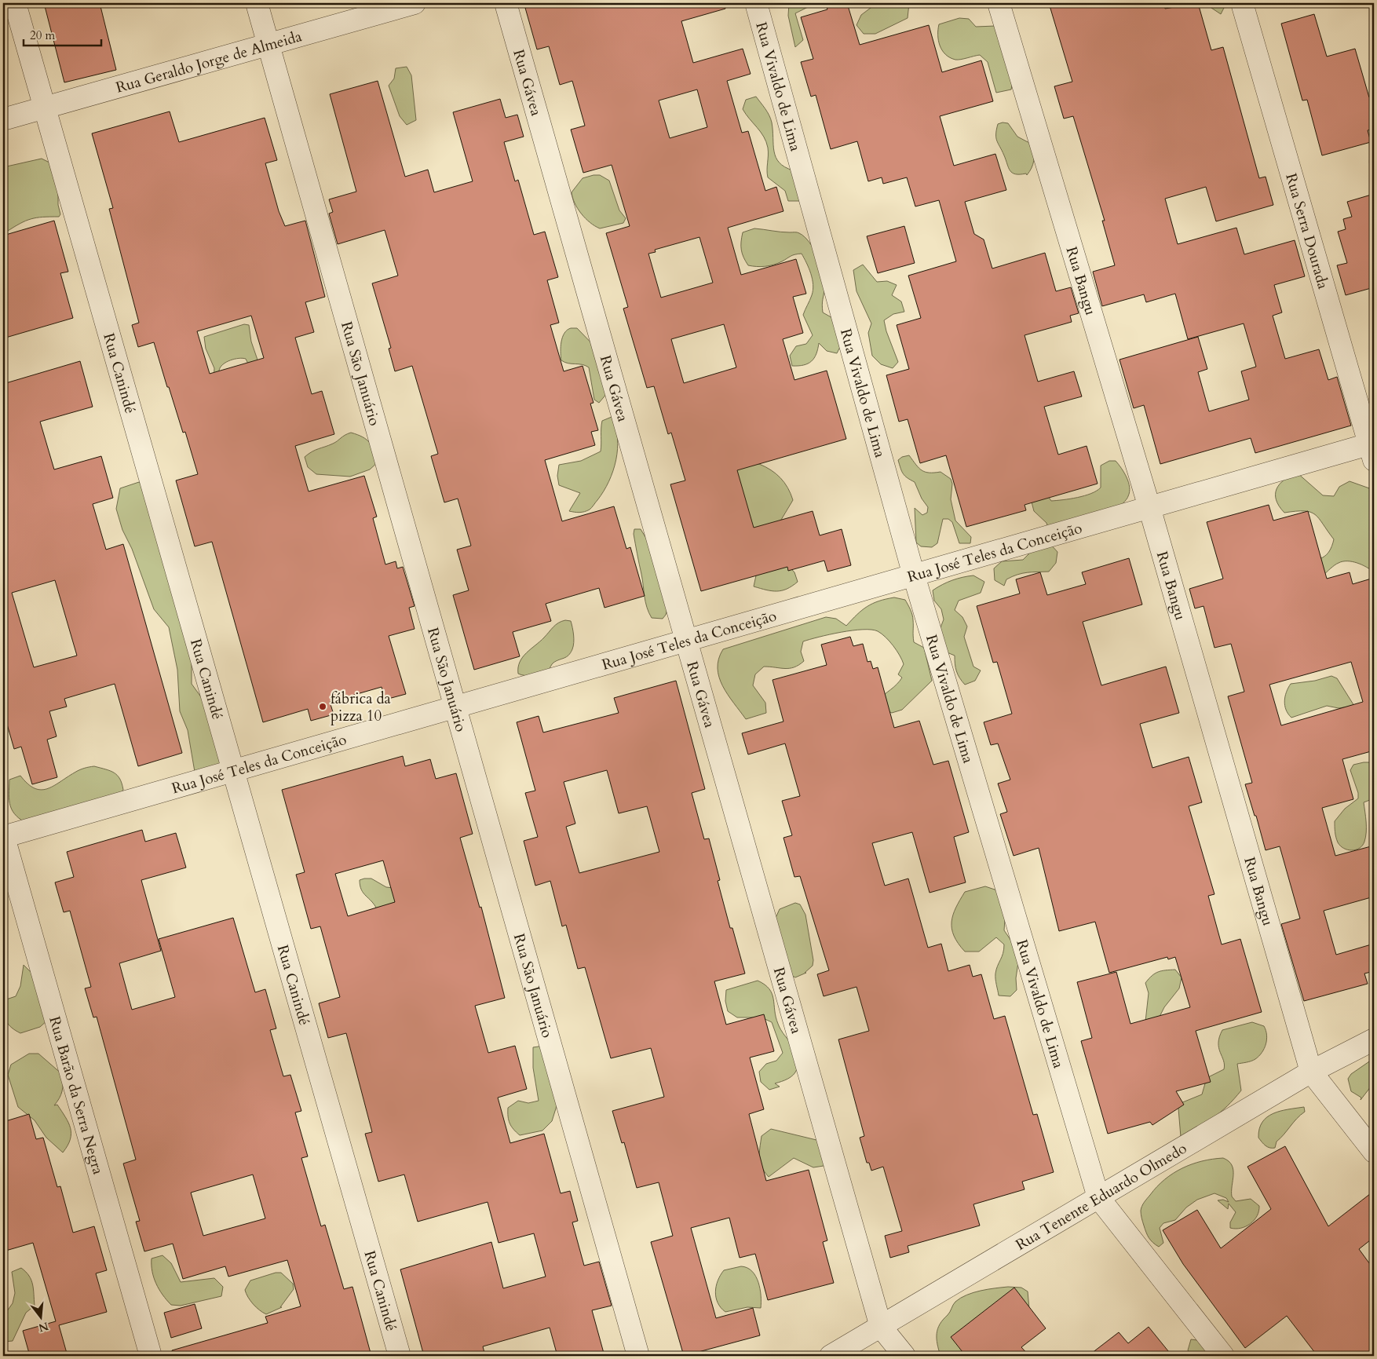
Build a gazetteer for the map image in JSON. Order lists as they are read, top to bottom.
{
  "streets": {
    "street": [
      "Rua Geraldo Jorge de Almeida",
      "Rua Gávea",
      "Rua Vivaldo de Lima",
      "Rua Serra Dourada",
      "Rua Bangu",
      "Rua Canindé",
      "Rua São Januário",
      "Rua José Teles da Conceição",
      "Rua Barão da Serra Negra",
      "Rua Tenente Eduardo Olmedo"
    ]
  },
  "crossings": [
    ["Rua Geraldo Jorge de Almeida", "Rua Canindé"],
    ["Rua Geraldo Jorge de Almeida", "Rua São Januário"],
    ["Rua Gávea", "Rua José Teles da Conceição"],
    ["Rua Gávea", "Rua Tenente Eduardo Olmedo"],
    ["Rua Vivaldo de Lima", "Rua José Teles da Conceição"],
    ["Rua Vivaldo de Lima", "Rua Tenente Eduardo Olmedo"],
    ["Rua Serra Dourada", "Rua José Teles da Conceição"],
    ["Rua Bangu", "Rua José Teles da Conceição"],
    ["Rua Bangu", "Rua Tenente Eduardo Olmedo"],
    ["Rua Canindé", "Rua José Teles da Conceição"],
    ["Rua São Januário", "Rua José Teles da Conceição"],
    ["Rua José Teles da Conceição", "Rua Barão da Serra Negra"]
  ],
  "places": ["fábrica da pizza 10"],
  "scale_bar": "20 m",
  "north": "bottom"
}
